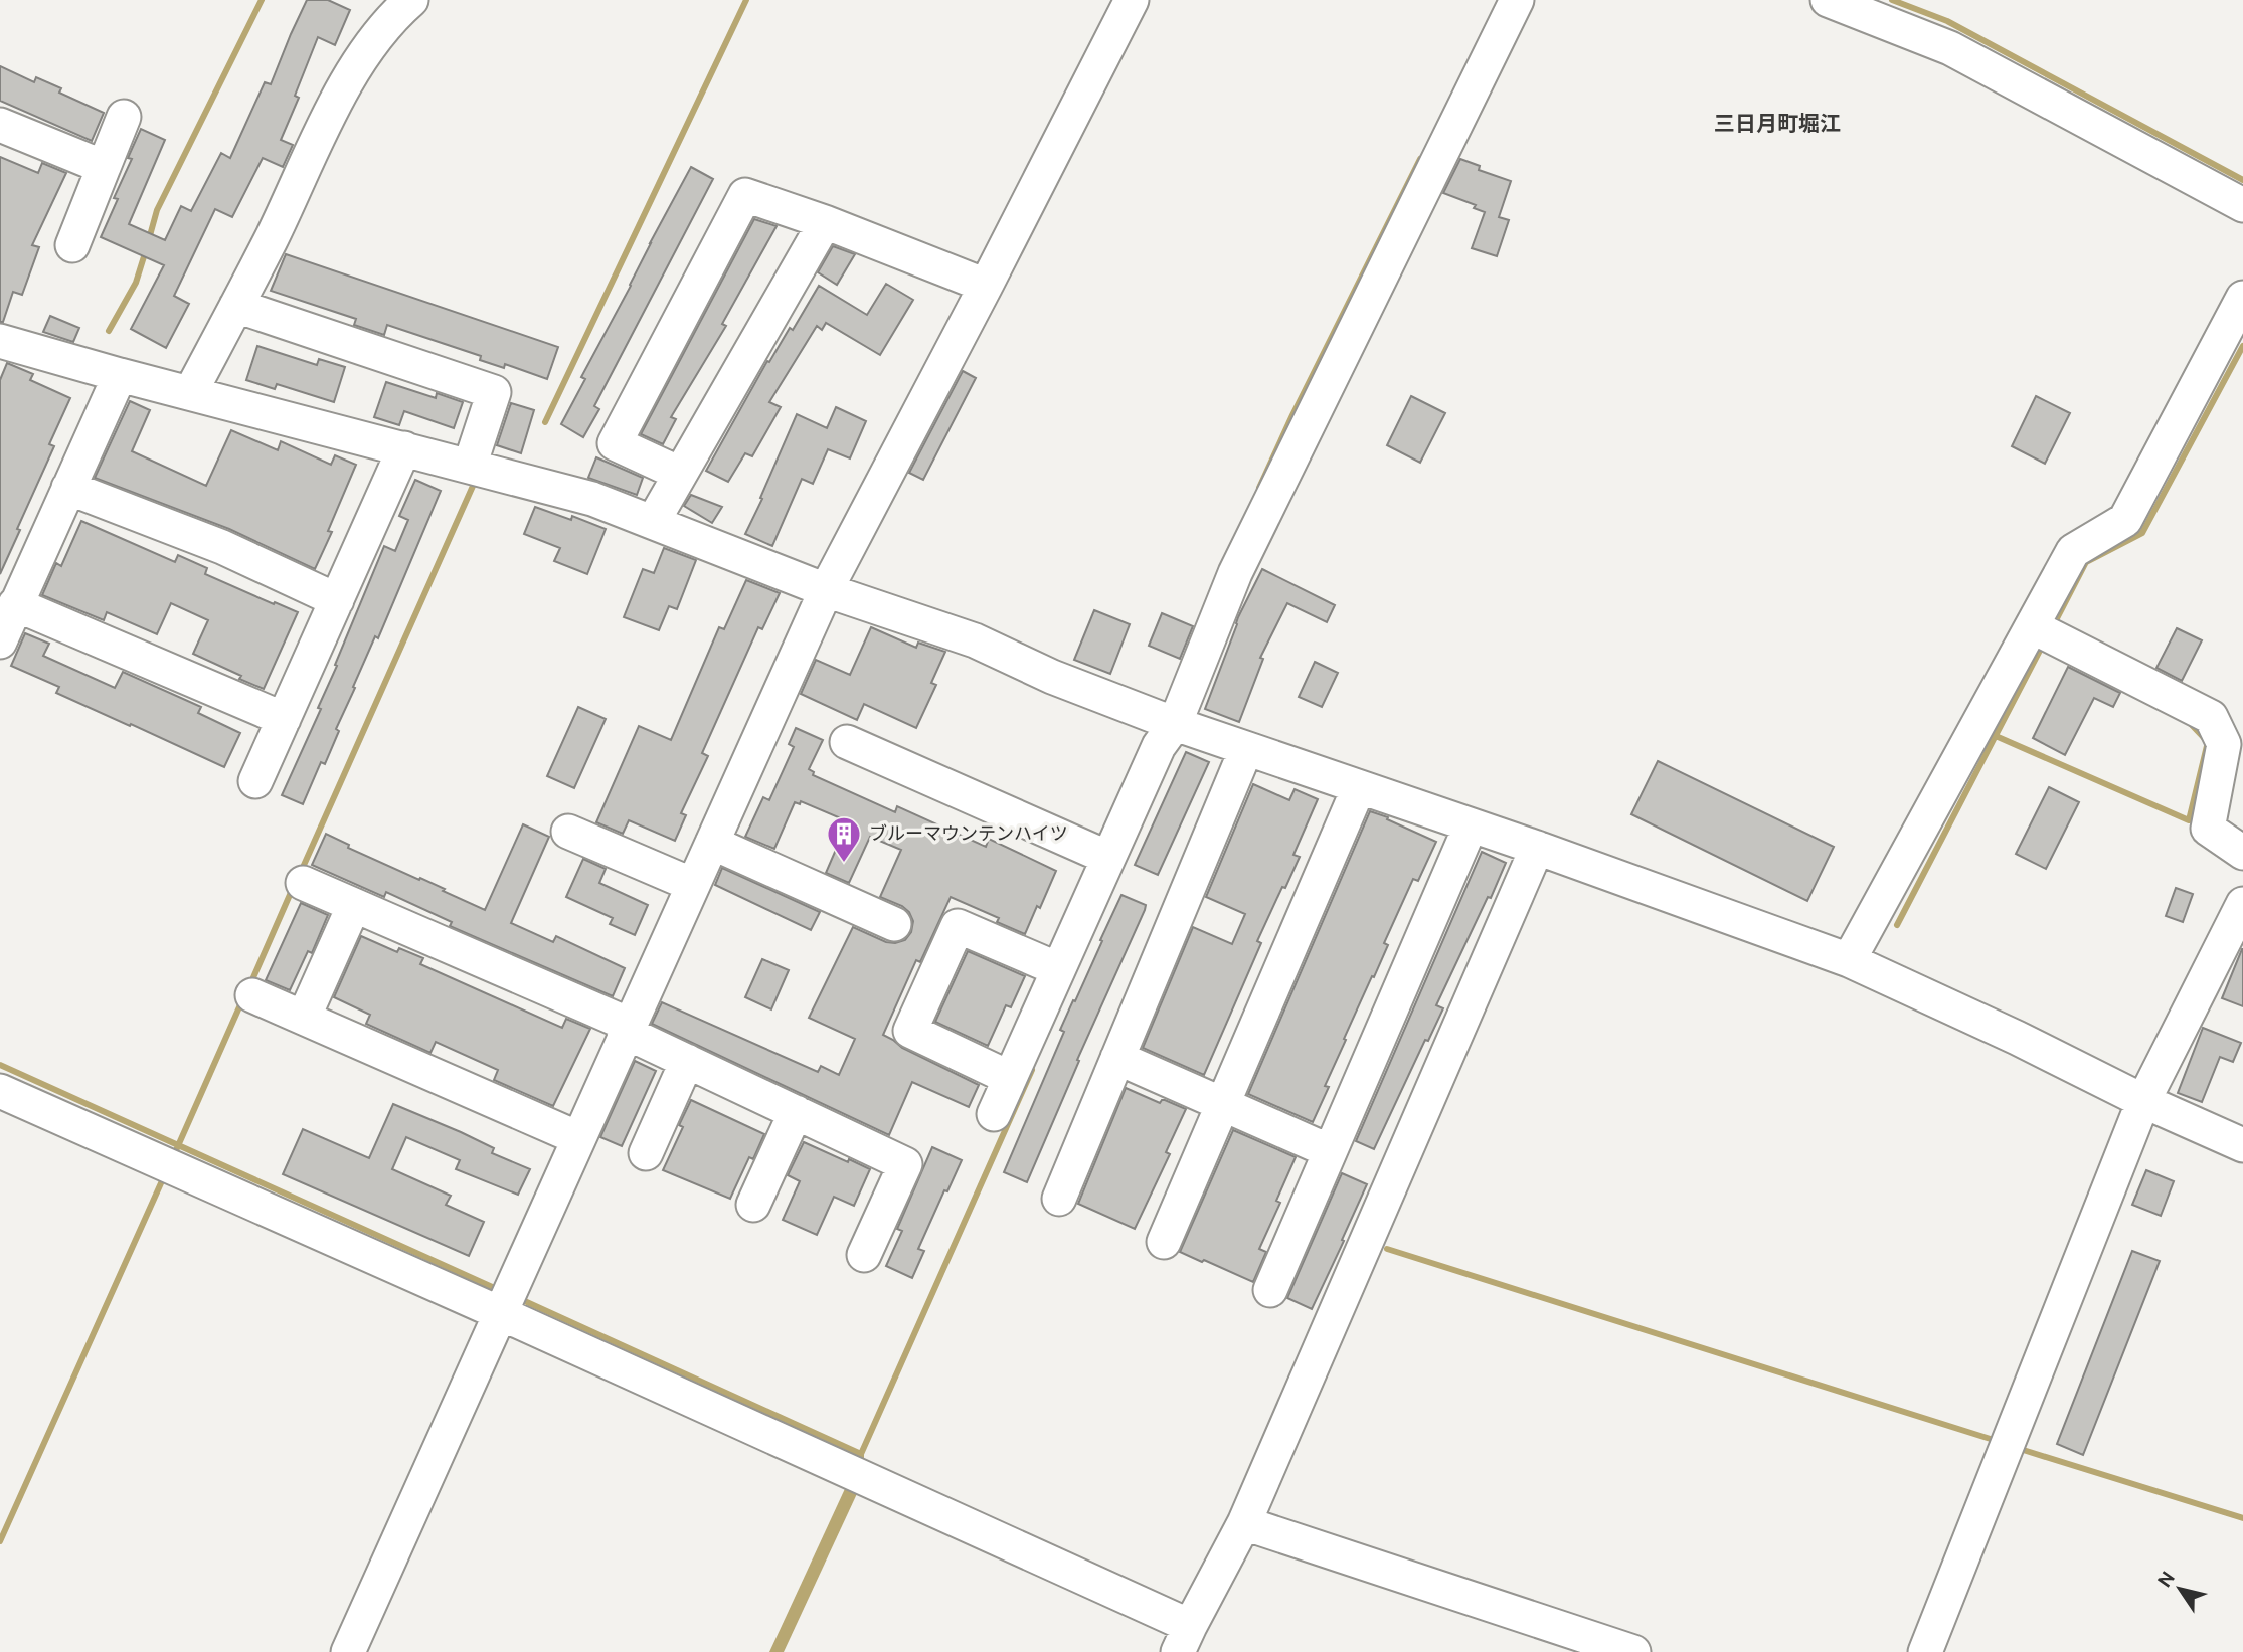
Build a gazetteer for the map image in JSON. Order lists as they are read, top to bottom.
{
  "districts": ["三日月町堀江"],
  "places": {
    "building": ["ブルーマウンテンハイツ"]
  },
  "north": "top left"
}
